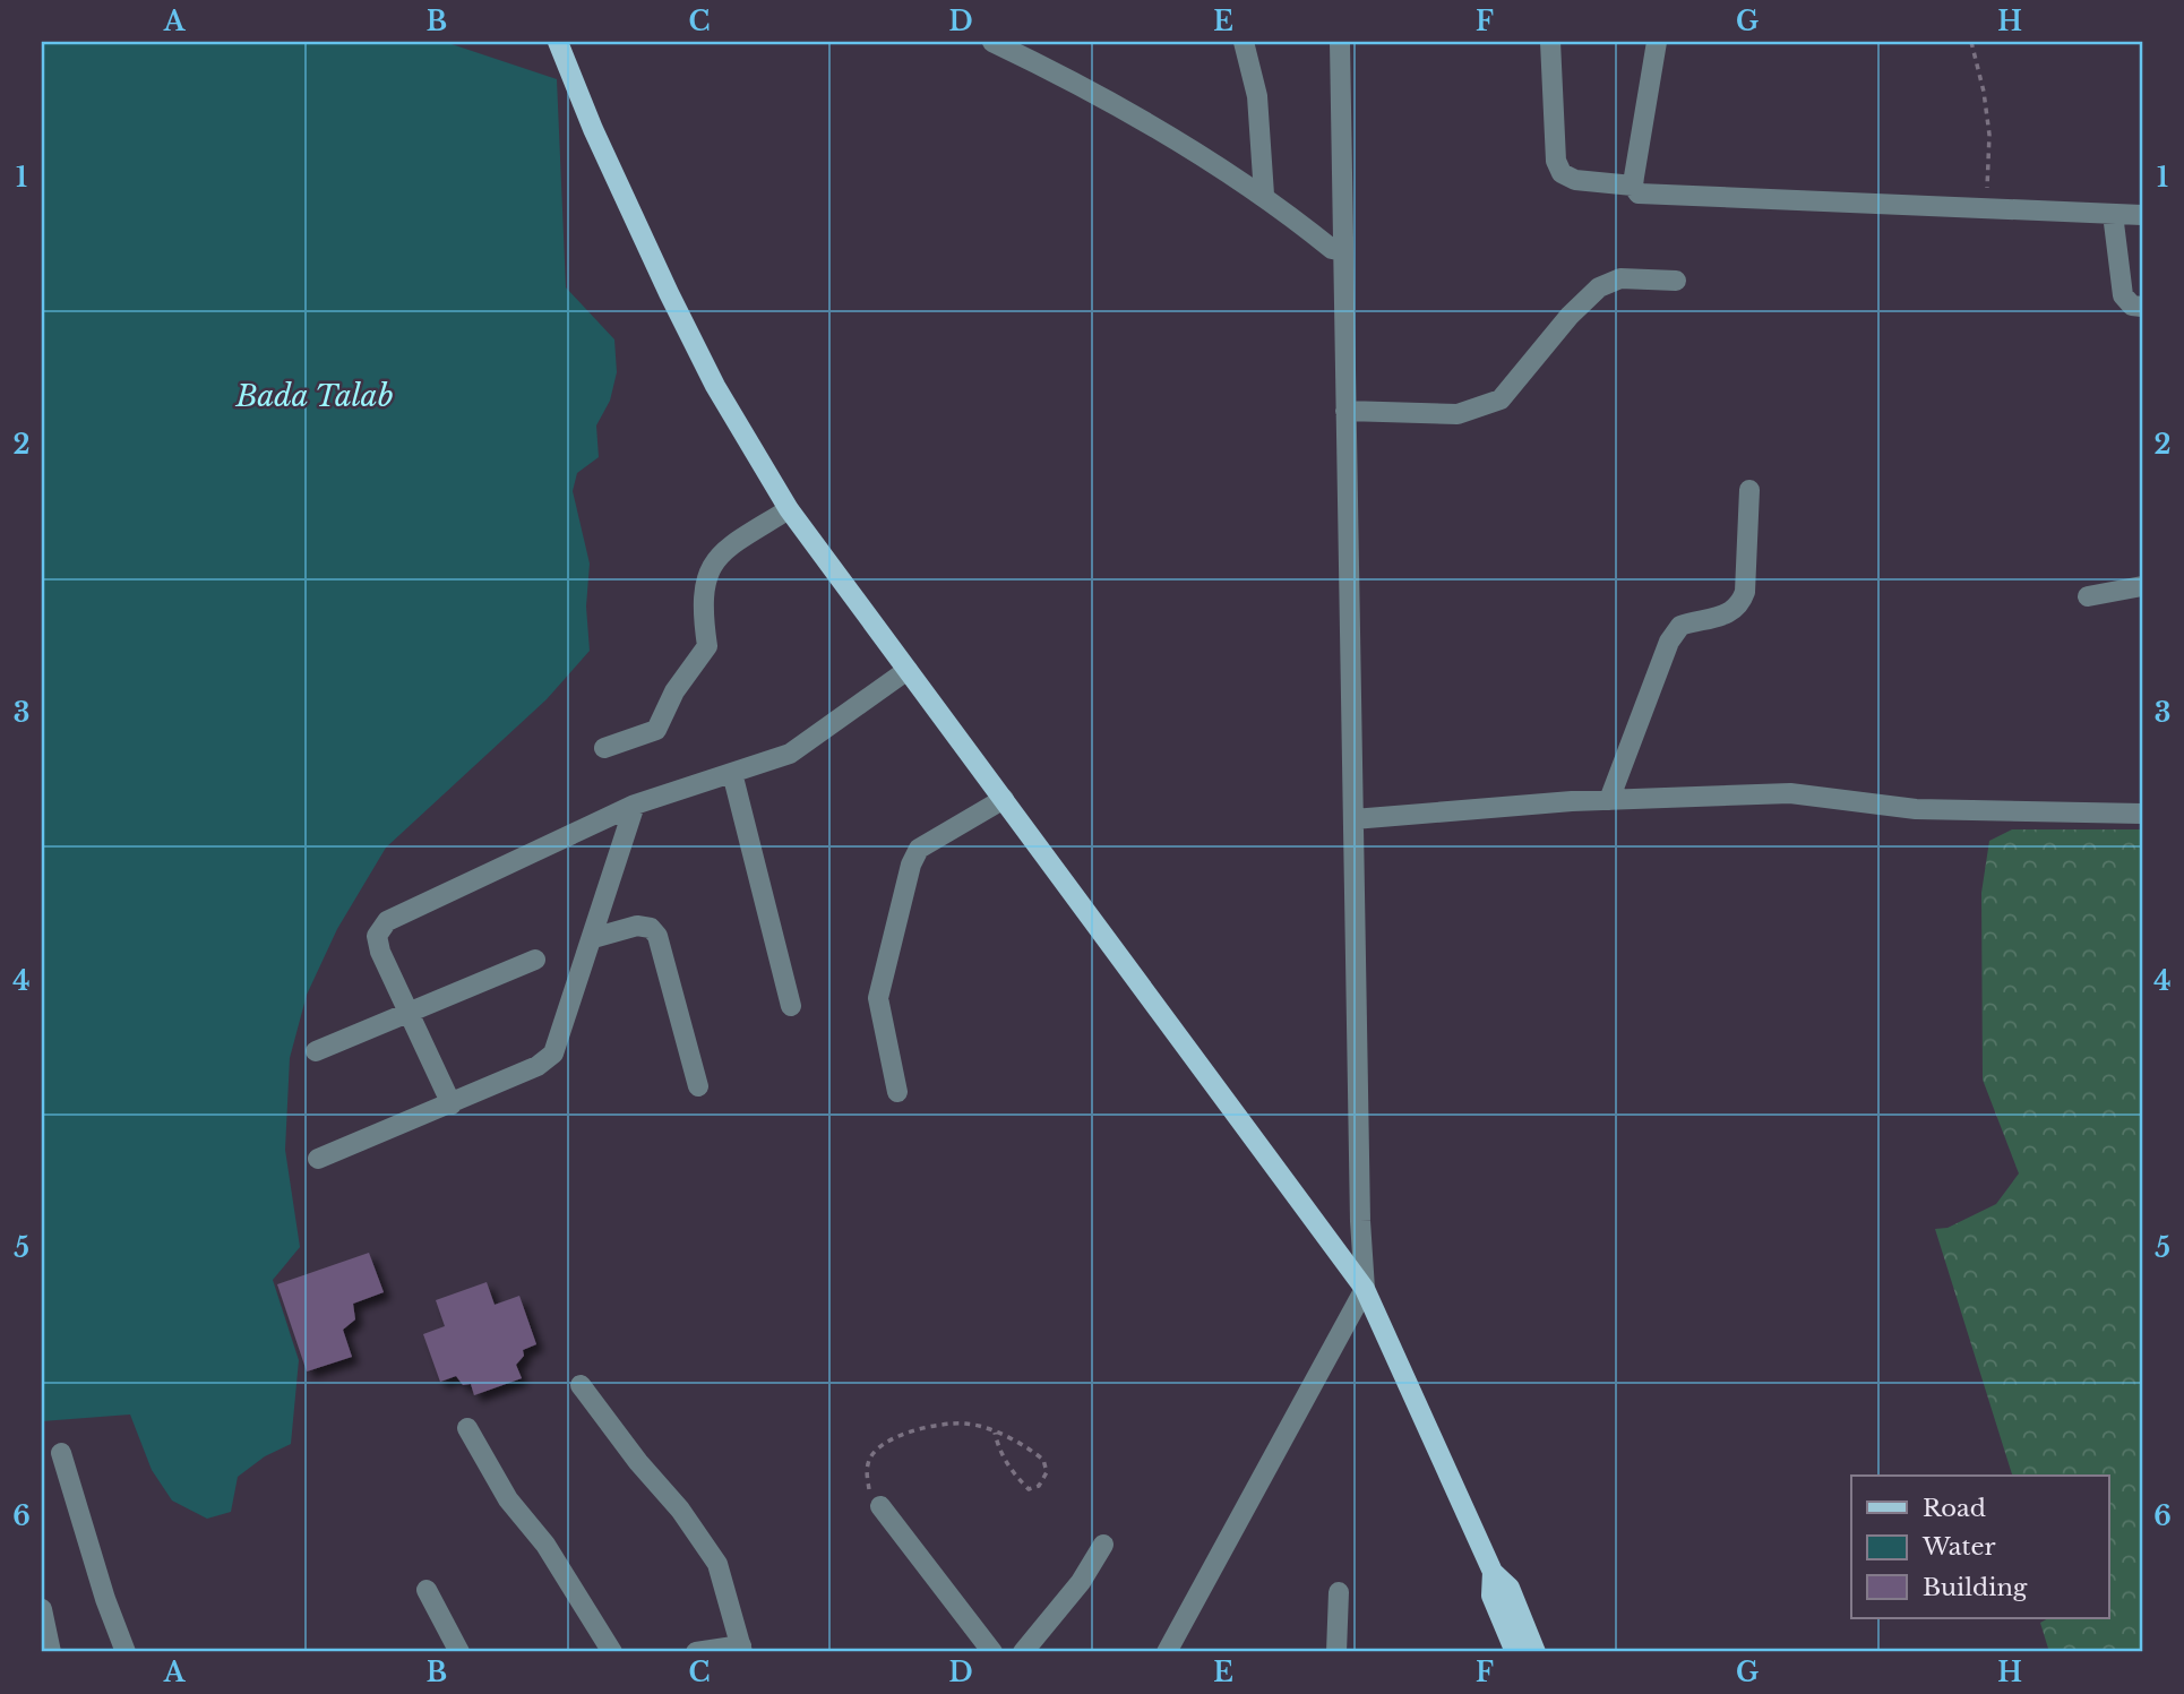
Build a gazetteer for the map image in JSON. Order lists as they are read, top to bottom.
{
  "water": ["Bada Talab"],
  "legend": ["Road", "Water", "Building"],
  "grid": {
    "columns": [
      "A",
      "B",
      "C",
      "D",
      "E",
      "F",
      "G",
      "H"
    ],
    "rows": [
      "1",
      "2",
      "3",
      "4",
      "5",
      "6"
    ]
  }
}
